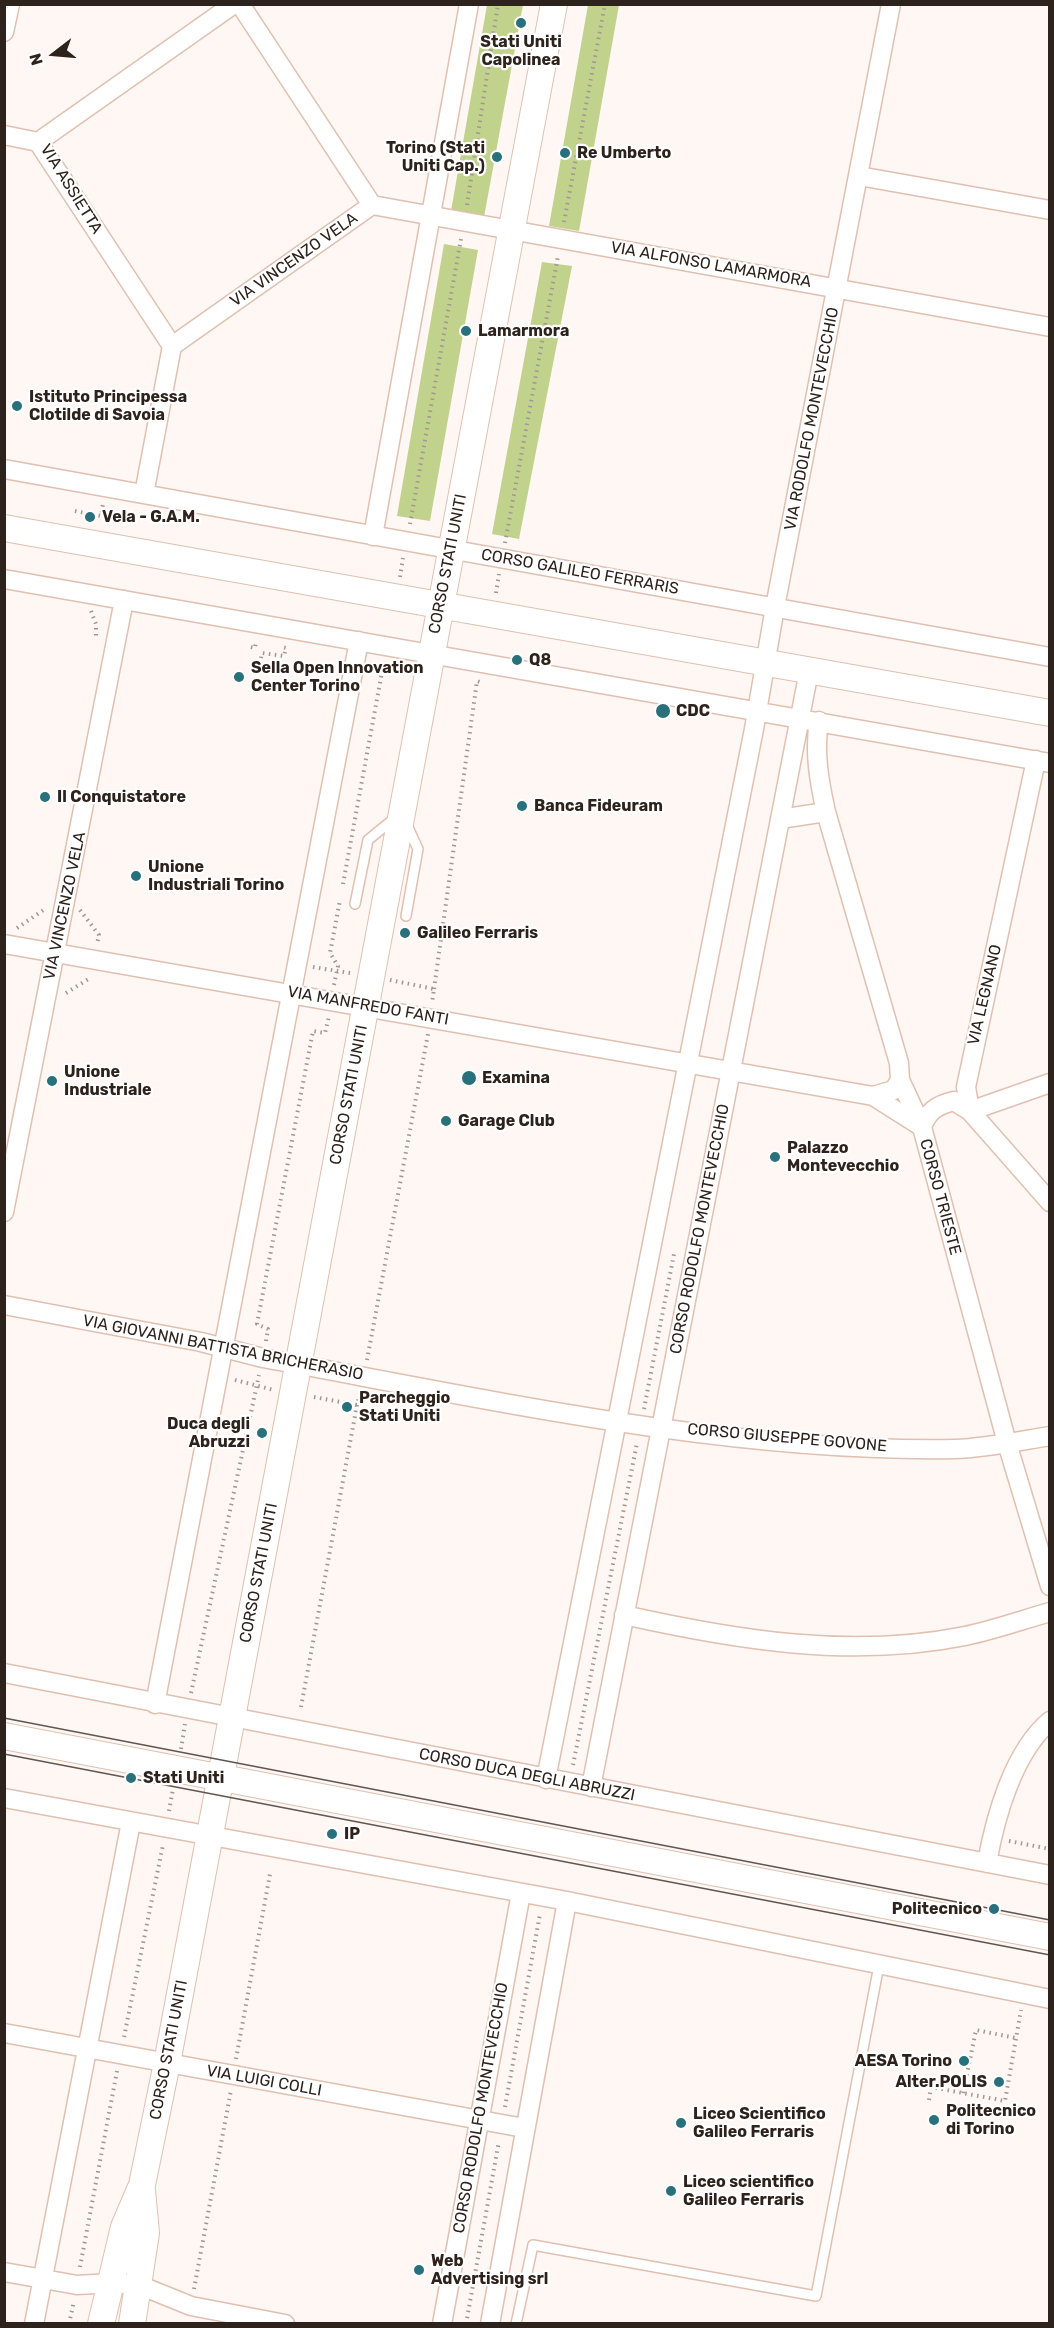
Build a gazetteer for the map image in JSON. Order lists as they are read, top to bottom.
{
  "streets": {
    "main road": ["CORSO STATI UNITI"],
    "street": [
      "VIA ASSIETTA",
      "VIA VINCENZO VELA",
      "VIA ALFONSO LAMARMORA",
      "VIA RODOLFO MONTEVECCHIO",
      "CORSO GALILEO FERRARIS",
      "VIA LEGNANO",
      "VIA MANFREDO FANTI",
      "CORSO TRIESTE",
      "CORSO RODOLFO MONTEVECCHIO",
      "VIA GIOVANNI BATTISTA BRICHERASIO",
      "CORSO GIUSEPPE GOVONE",
      "CORSO DUCA DEGLI ABRUZZI",
      "VIA LUIGI COLLI"
    ]
  },
  "crossings": [
    ["VIA ASSIETTA", "VIA VINCENZO VELA"],
    ["VIA VINCENZO VELA", "VIA ALFONSO LAMARMORA"],
    ["VIA VINCENZO VELA", "VIA MANFREDO FANTI"],
    ["VIA ALFONSO LAMARMORA", "VIA RODOLFO MONTEVECCHIO"],
    ["VIA ALFONSO LAMARMORA", "CORSO STATI UNITI"],
    ["VIA RODOLFO MONTEVECCHIO", "CORSO GALILEO FERRARIS"],
    ["CORSO STATI UNITI", "CORSO GALILEO FERRARIS"],
    ["CORSO STATI UNITI", "VIA MANFREDO FANTI"],
    ["CORSO STATI UNITI", "VIA GIOVANNI BATTISTA BRICHERASIO"],
    ["CORSO STATI UNITI", "CORSO DUCA DEGLI ABRUZZI"],
    ["CORSO STATI UNITI", "VIA LUIGI COLLI"],
    ["VIA MANFREDO FANTI", "CORSO RODOLFO MONTEVECCHIO"],
    ["CORSO TRIESTE", "CORSO GIUSEPPE GOVONE"],
    ["CORSO RODOLFO MONTEVECCHIO", "CORSO GIUSEPPE GOVONE"],
    ["CORSO RODOLFO MONTEVECCHIO", "CORSO DUCA DEGLI ABRUZZI"],
    ["CORSO RODOLFO MONTEVECCHIO", "VIA LUIGI COLLI"],
    ["VIA GIOVANNI BATTISTA BRICHERASIO", "CORSO GIUSEPPE GOVONE"]
  ],
  "places": [
    "Stati Uniti Capolinea",
    "Re Umberto",
    "Torino (Stati Uniti Cap.)",
    "Lamarmora",
    "Istituto Principessa Clotilde di Savoia",
    "Vela - G.A.M.",
    "Q8",
    "Sella Open Innovation Center Torino",
    "CDC",
    "Il Conquistatore",
    "Banca Fideuram",
    "Unione Industriali Torino",
    "Galileo Ferraris",
    "Examina",
    "Unione Industriale",
    "Garage Club",
    "Palazzo Montevecchio",
    "Parcheggio Stati Uniti",
    "Duca degli Abruzzi",
    "Stati Uniti",
    "IP",
    "Politecnico",
    "AESA Torino",
    "Alter.POLIS",
    "Politecnico di Torino",
    "Liceo Scientifico Galileo Ferraris",
    "Liceo scientifico Galileo Ferraris",
    "Web Advertising srl"
  ],
  "north": "left"
}
